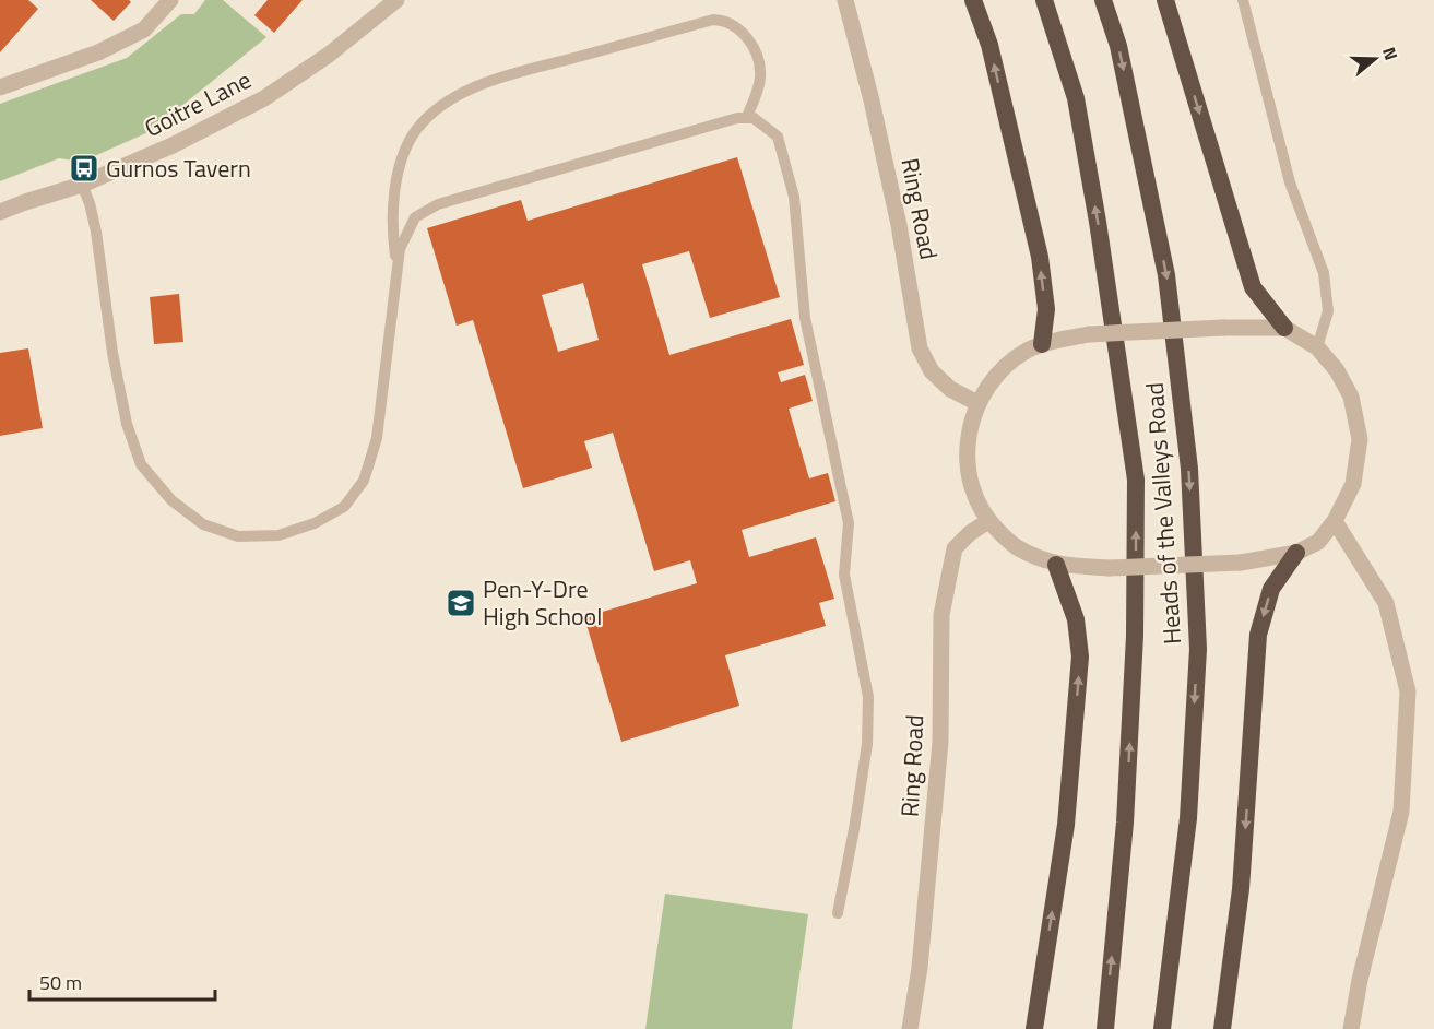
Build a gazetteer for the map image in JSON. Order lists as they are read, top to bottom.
{
  "streets": {
    "highway": ["Heads of the Valleys Road"],
    "street": ["Goitre Lane", "Ring Road"]
  },
  "places": {
    "bus stop": ["Gurnos Tavern"],
    "school or university": ["Pen-Y-Dre High School"]
  },
  "scale_bar": "50 m",
  "north": "right"
}
